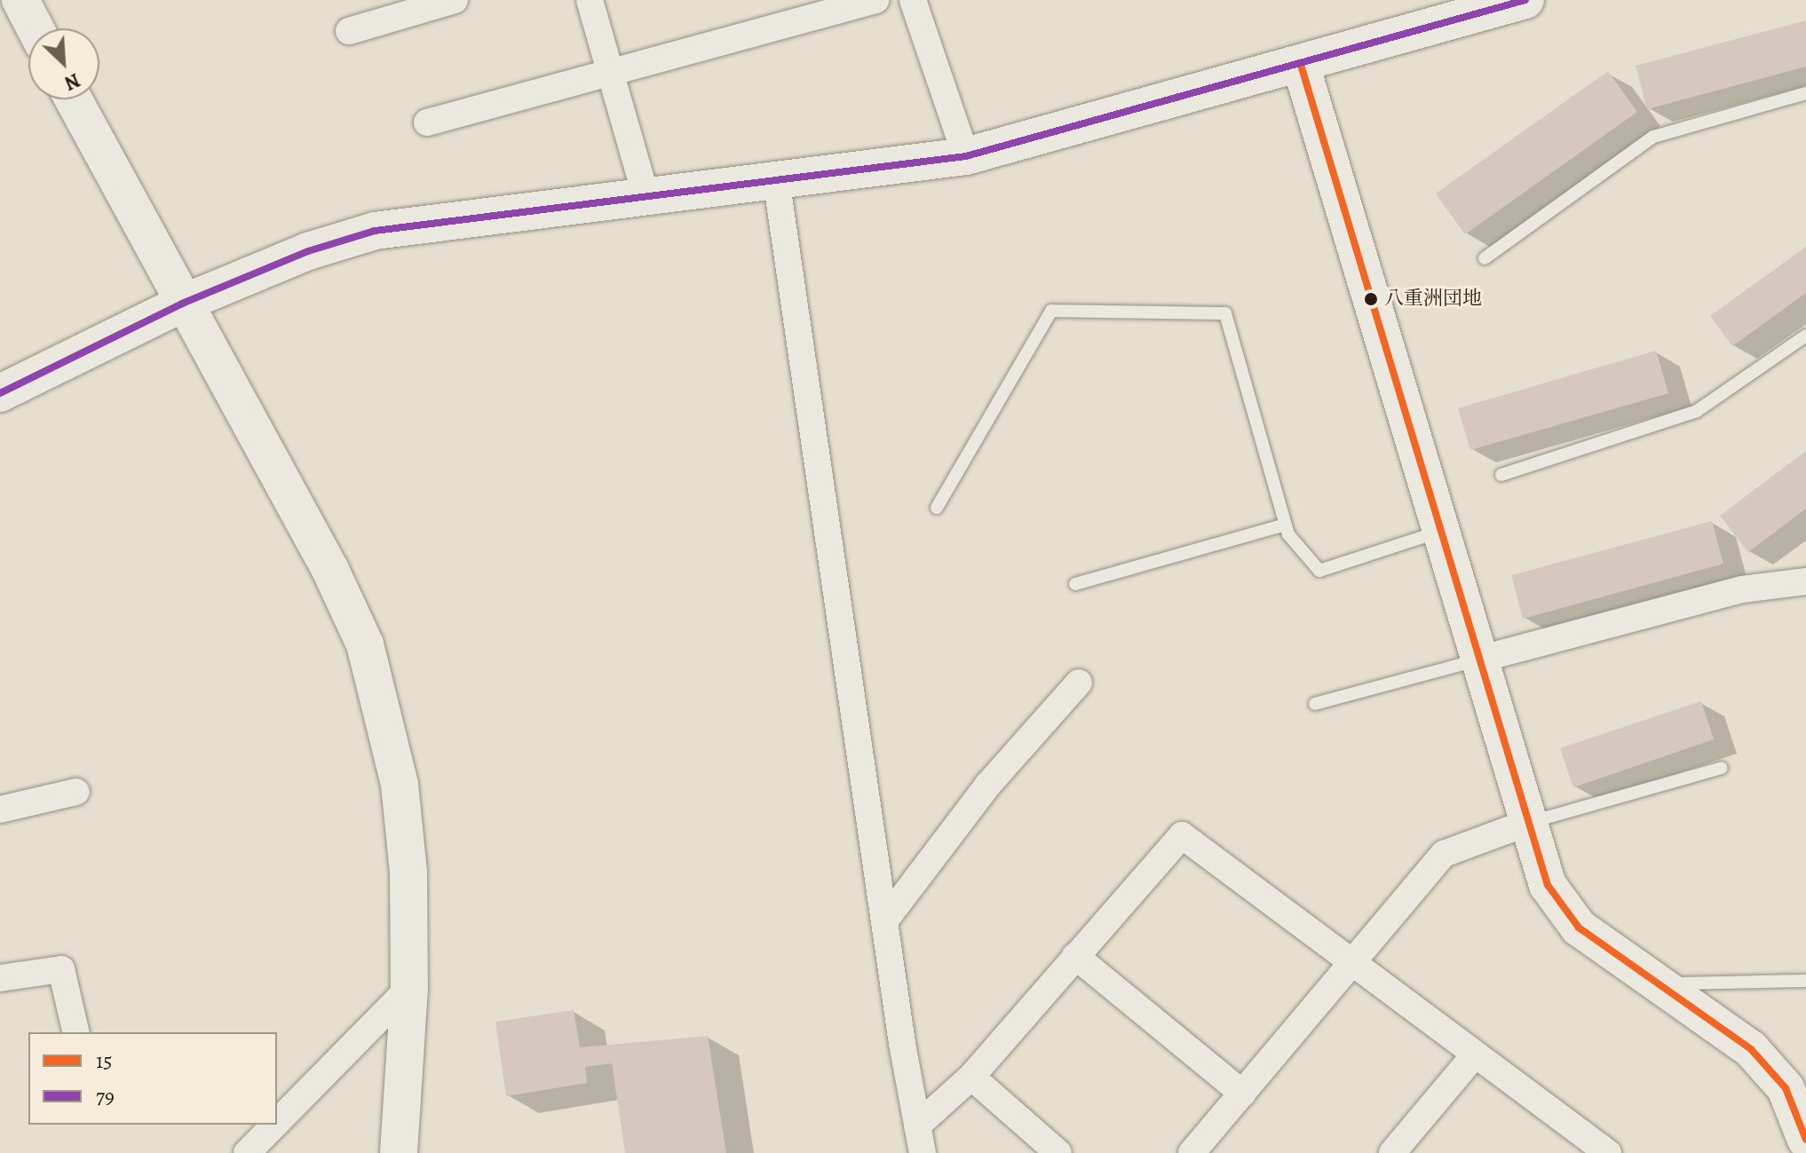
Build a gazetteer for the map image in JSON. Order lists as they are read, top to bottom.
{
  "places": ["八重洲団地"],
  "lines": ["transit line 79", "transit line 15"],
  "legend": ["15", "79"],
  "north": "bottom right"
}
